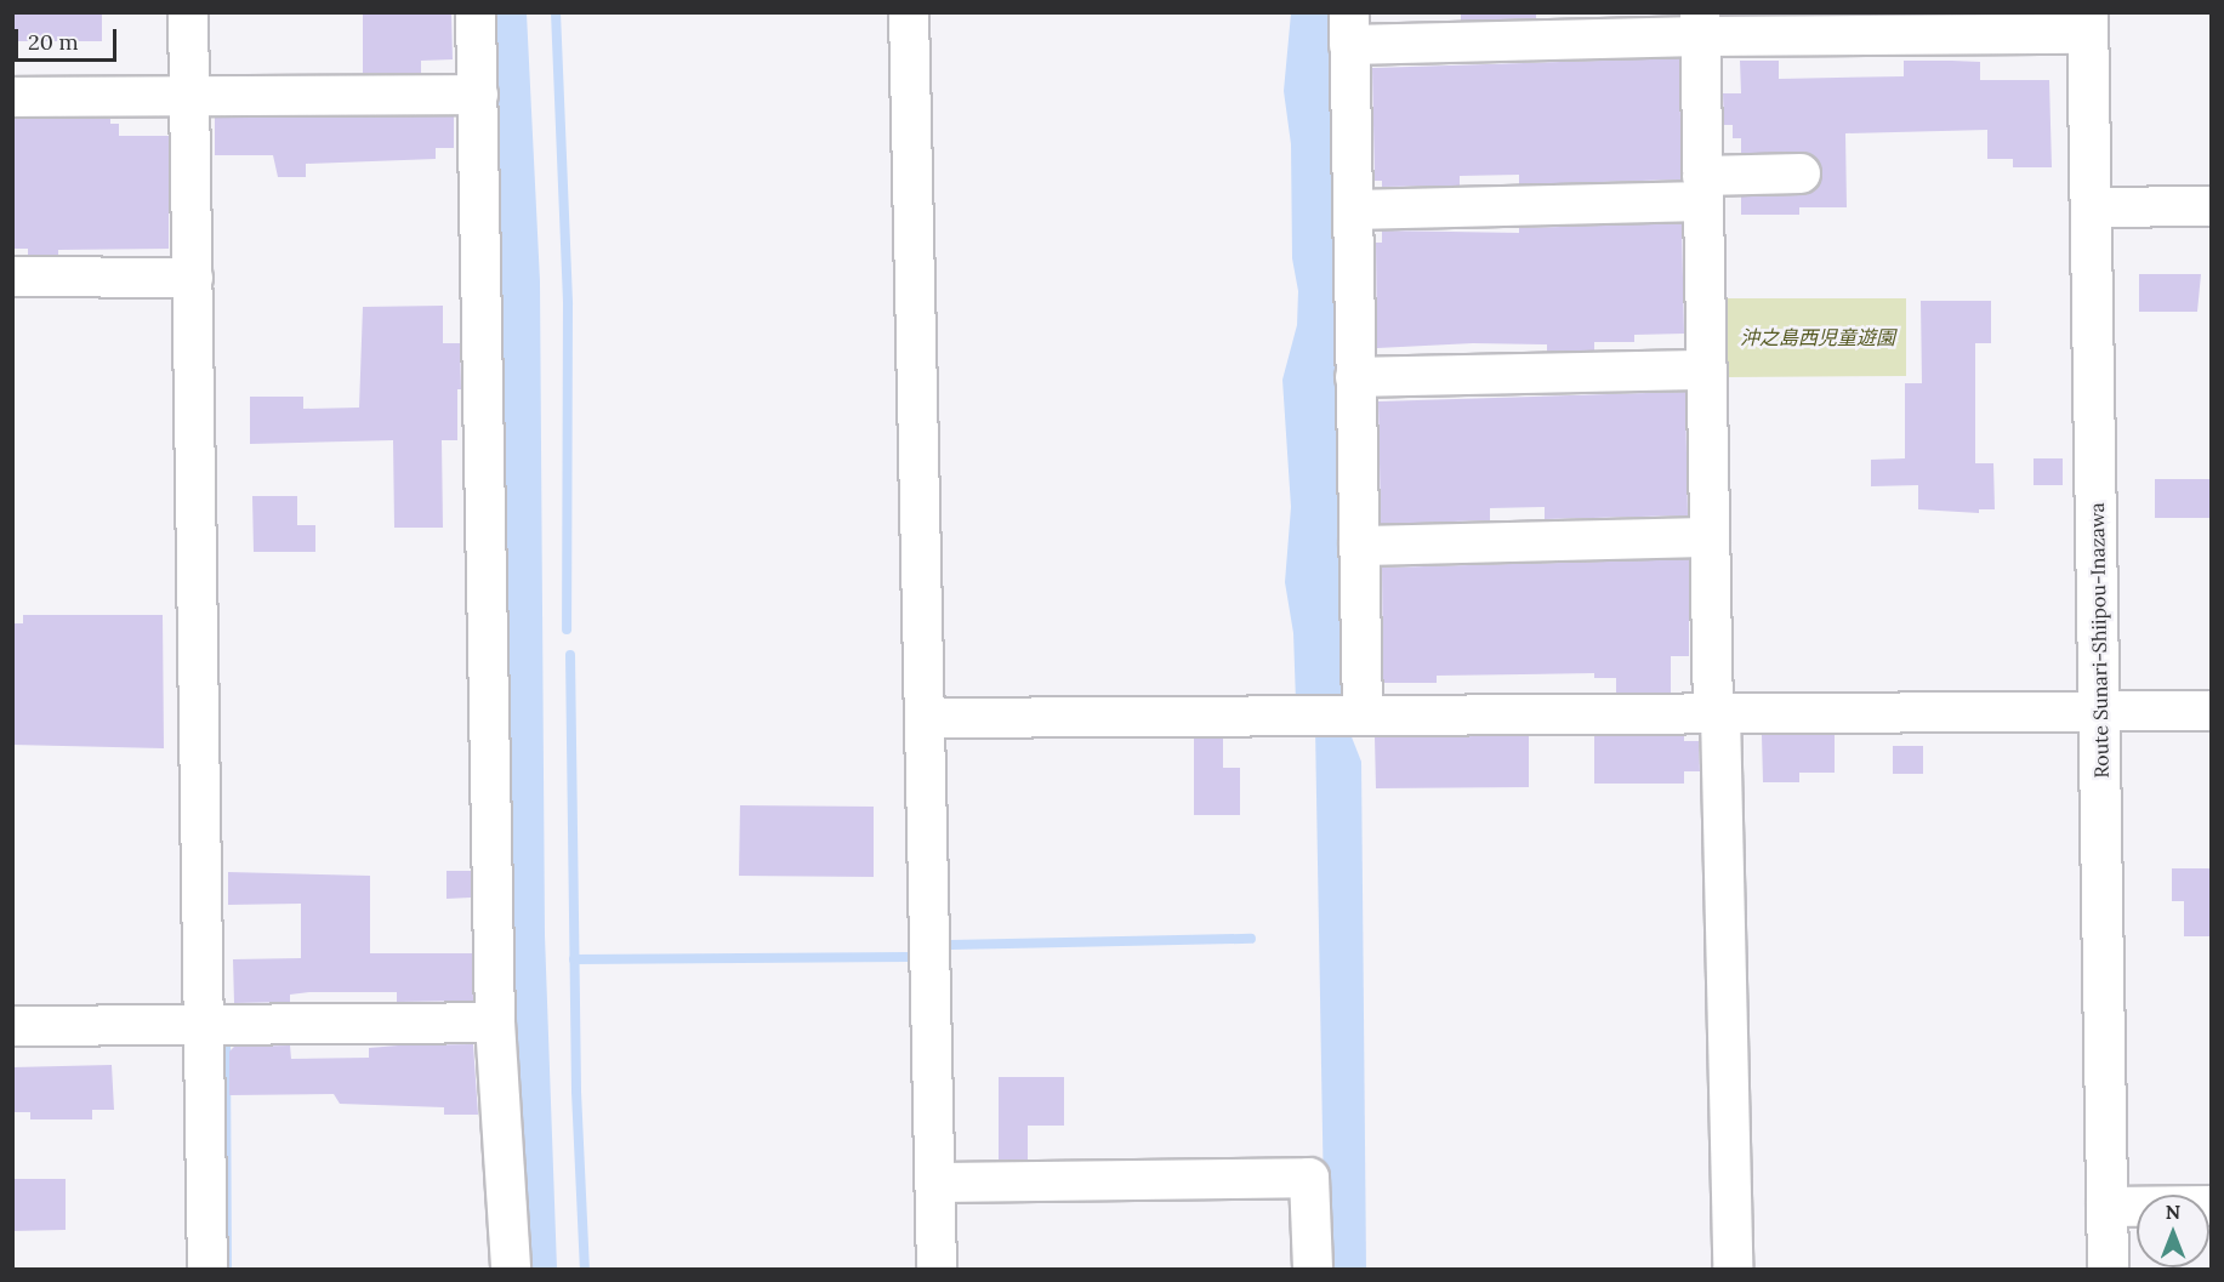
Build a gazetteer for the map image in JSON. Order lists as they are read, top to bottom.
{
  "streets": {
    "main road": ["Route Sunari-Shiipou-Inazawa"]
  },
  "parks": ["沖之島西児童遊園"],
  "scale_bar": "20 m",
  "north": "top"
}
